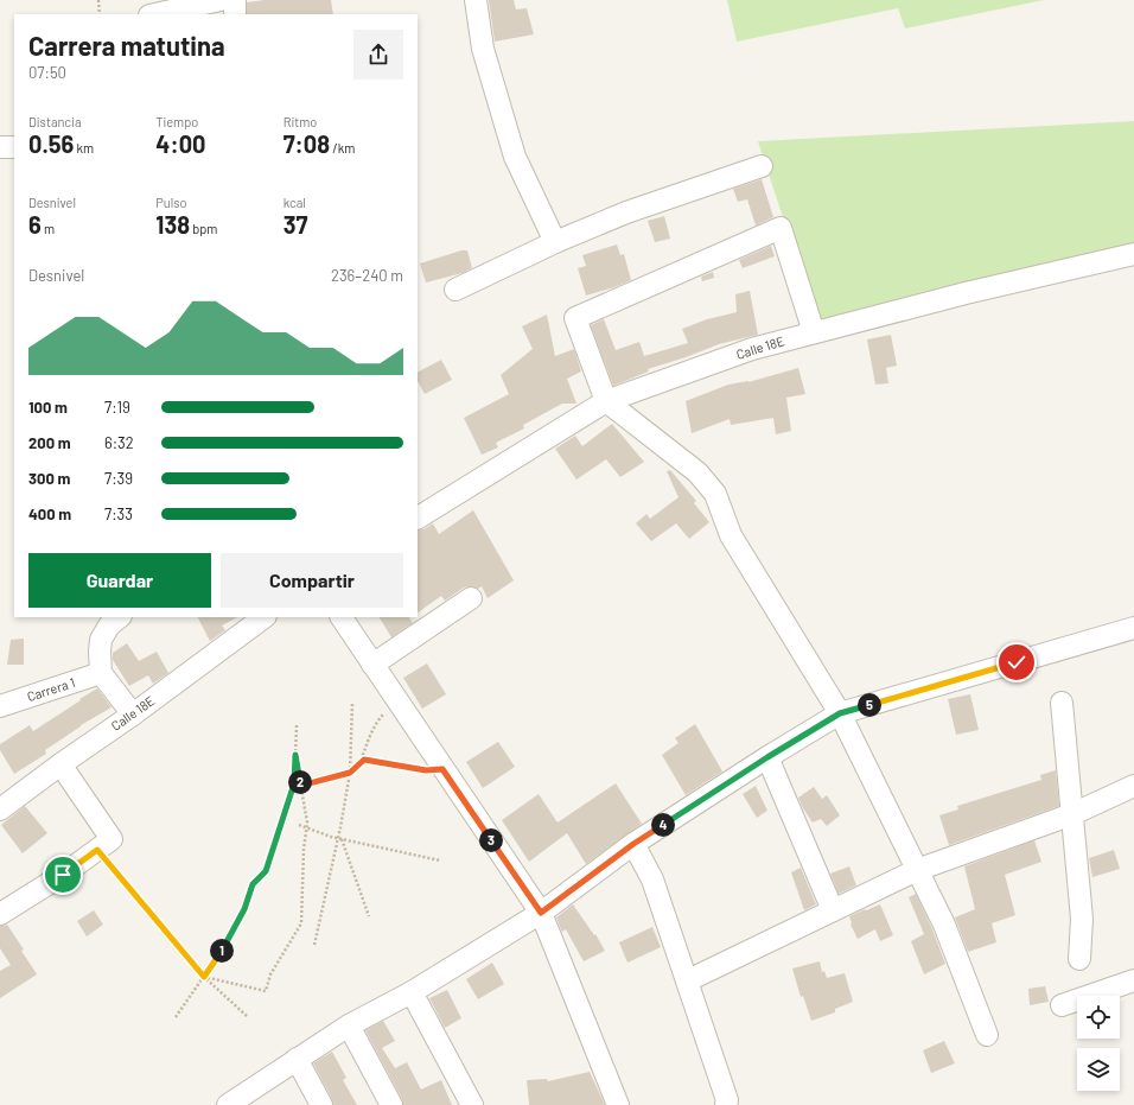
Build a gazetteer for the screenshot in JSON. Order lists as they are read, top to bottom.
{
  "streets": {
    "street": ["Calle 18E", "Carrera 1"]
  },
  "page": {
    "heading": ["Carrera matutina", "07:50"],
    "stats": [
      ["Distancia", "0.56 km"],
      ["Tiempo", "4:00"],
      ["Ritmo", "7:08 /km"],
      ["Desnivel", "6 m"],
      ["Pulso", "138 bpm"],
      ["kcal", "37"]
    ],
    "chart": ["Desnivel", "236–240 m"],
    "list": [
      {
        "name": "100 m",
        "note": "7:19"
      },
      {
        "name": "200 m",
        "note": "6:32"
      },
      {
        "name": "300 m",
        "note": "7:39"
      },
      {
        "name": "400 m",
        "note": "7:33"
      }
    ],
    "buttons": ["Guardar", "Compartir"],
    "pins": [
      "5",
      "2",
      "4",
      "3",
      "1"
    ]
  }
}
